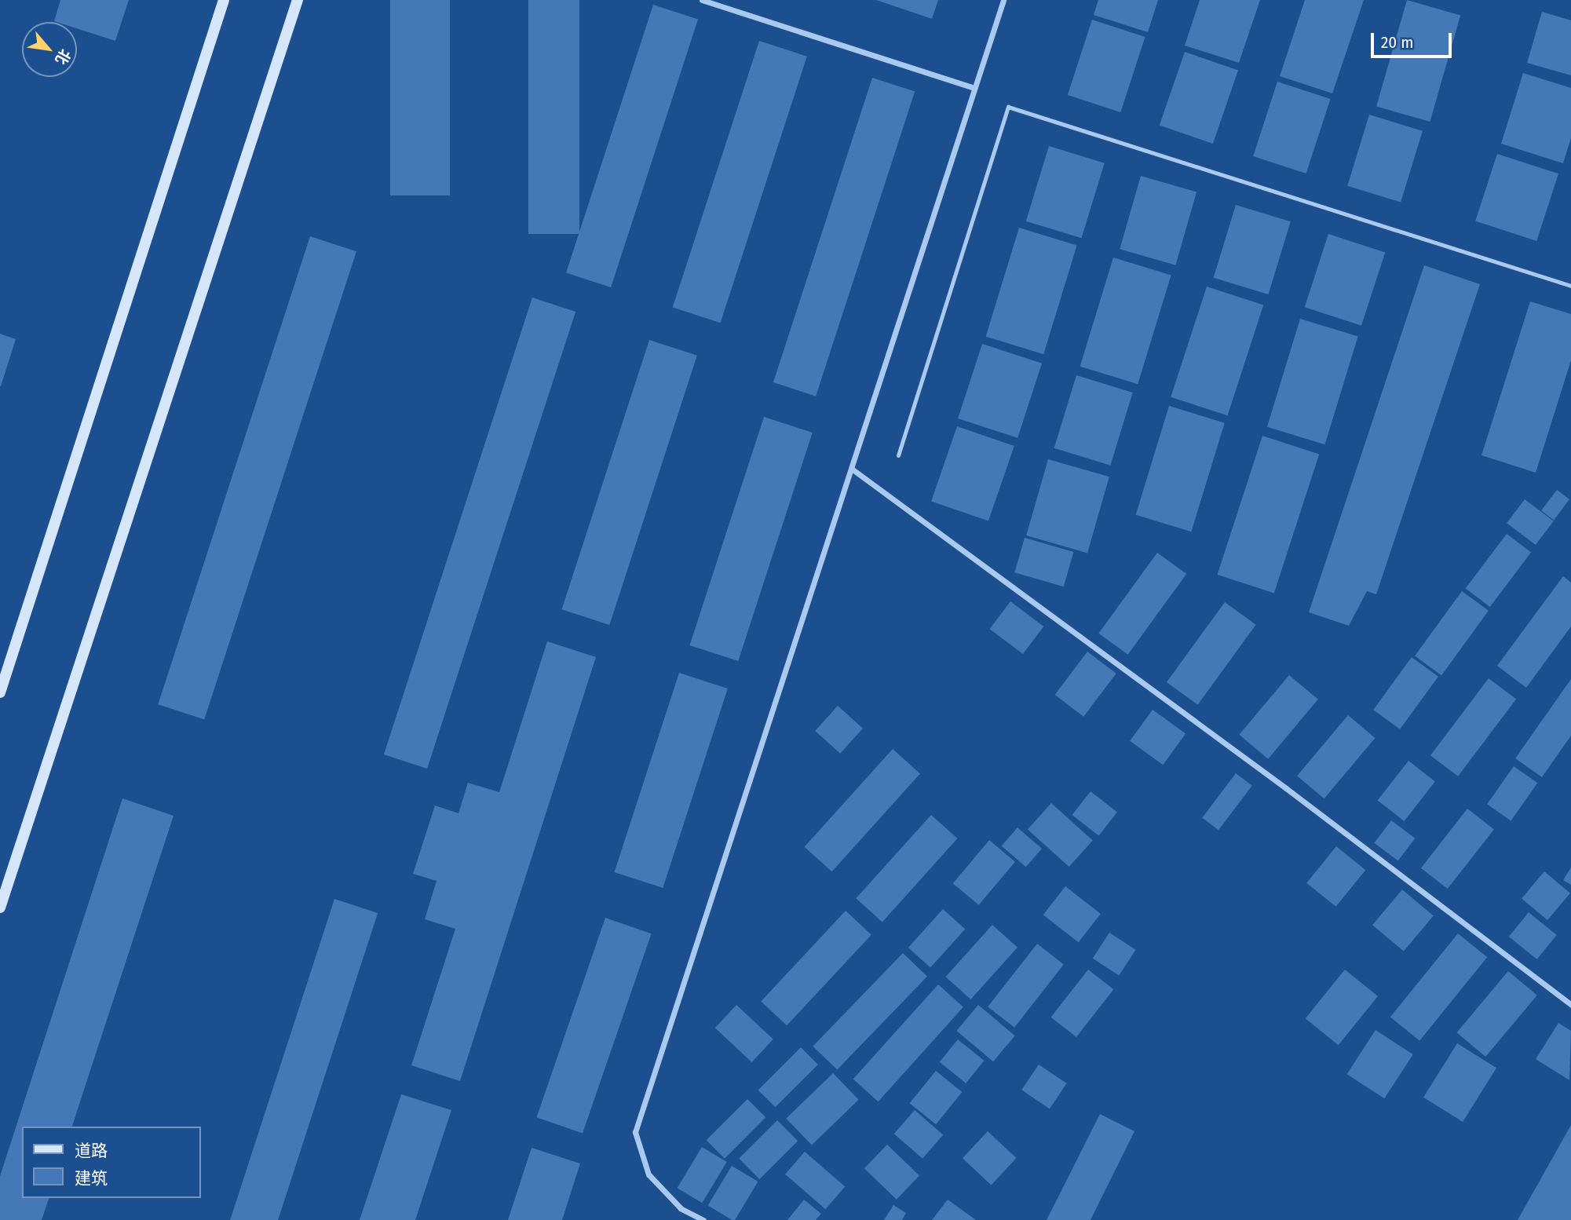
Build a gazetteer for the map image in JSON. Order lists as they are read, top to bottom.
{
  "legend": ["道路", "建筑"],
  "scale_bar": "20 m",
  "north": "bottom right"
}
